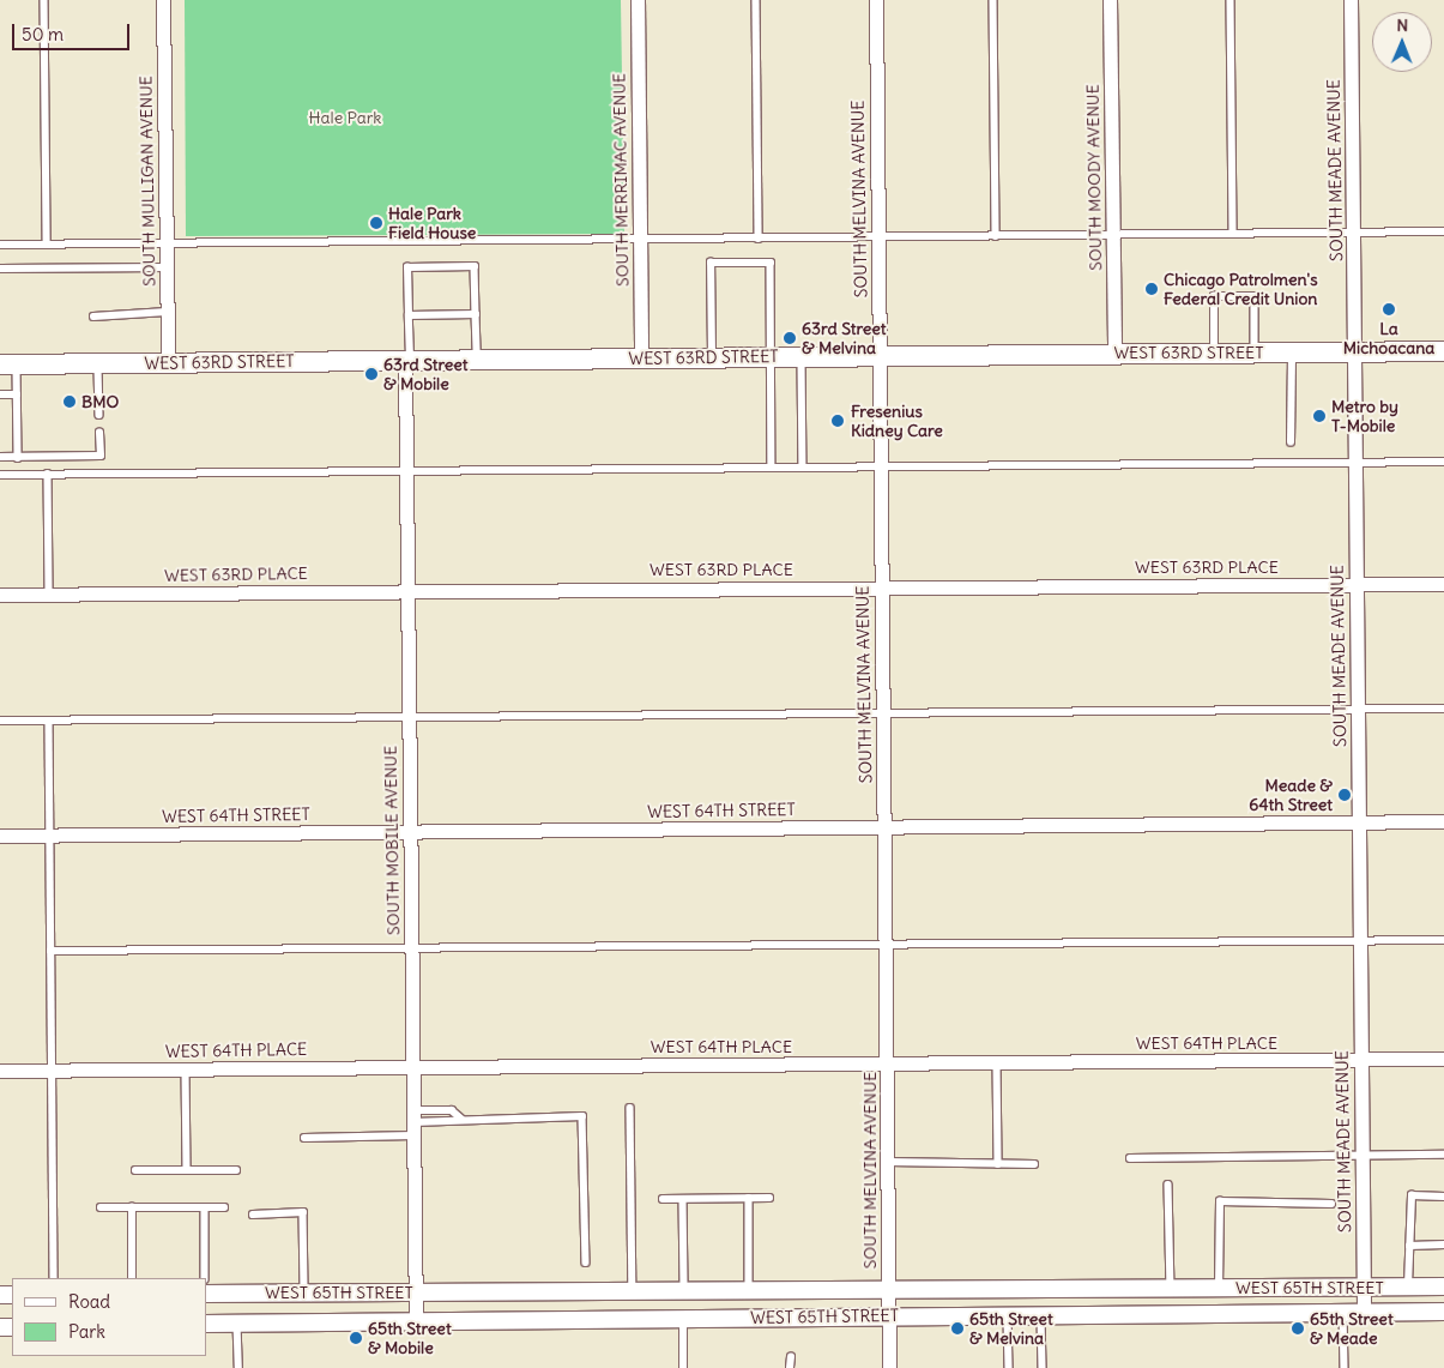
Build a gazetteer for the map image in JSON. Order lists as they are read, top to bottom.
{
  "streets": {
    "main road": ["WEST 63RD STREET"],
    "street": [
      "SOUTH MEADE AVENUE",
      "SOUTH MOODY AVENUE",
      "SOUTH MERRIMAC AVENUE",
      "SOUTH MULLIGAN AVENUE",
      "SOUTH MELVINA AVENUE",
      "WEST 63RD PLACE",
      "WEST 64TH STREET",
      "SOUTH MOBILE AVENUE",
      "WEST 64TH PLACE",
      "WEST 65TH STREET"
    ]
  },
  "crossings": [
    ["SOUTH MEADE AVENUE", "WEST 63RD STREET"],
    ["SOUTH MEADE AVENUE", "WEST 63RD PLACE"],
    ["SOUTH MEADE AVENUE", "WEST 64TH STREET"],
    ["SOUTH MEADE AVENUE", "WEST 64TH PLACE"],
    ["SOUTH MEADE AVENUE", "WEST 65TH STREET"],
    ["SOUTH MOODY AVENUE", "WEST 63RD STREET"],
    ["SOUTH MERRIMAC AVENUE", "WEST 63RD STREET"],
    ["SOUTH MULLIGAN AVENUE", "WEST 63RD STREET"],
    ["SOUTH MELVINA AVENUE", "WEST 63RD STREET"],
    ["SOUTH MELVINA AVENUE", "WEST 63RD PLACE"],
    ["SOUTH MELVINA AVENUE", "WEST 64TH STREET"],
    ["SOUTH MELVINA AVENUE", "WEST 64TH PLACE"],
    ["SOUTH MELVINA AVENUE", "WEST 65TH STREET"],
    ["WEST 63RD STREET", "SOUTH MOBILE AVENUE"],
    ["WEST 63RD PLACE", "SOUTH MOBILE AVENUE"],
    ["WEST 64TH STREET", "SOUTH MOBILE AVENUE"],
    ["SOUTH MOBILE AVENUE", "WEST 64TH PLACE"],
    ["SOUTH MOBILE AVENUE", "WEST 65TH STREET"]
  ],
  "parks": ["Hale Park"],
  "places": [
    "Hale Park Field House",
    "Chicago Patrolmen's Federal Credit Union",
    "La Michoacana",
    "63rd Street & Melvina",
    "63rd Street & Mobile",
    "BMO",
    "Metro by T-Mobile",
    "Fresenius Kidney Care",
    "Meade & 64th Street",
    "65th Street & Melvina",
    "65th Street & Meade",
    "65th Street & Mobile"
  ],
  "legend": ["Road", "Park"],
  "scale_bar": "50 m",
  "north": "top"
}
